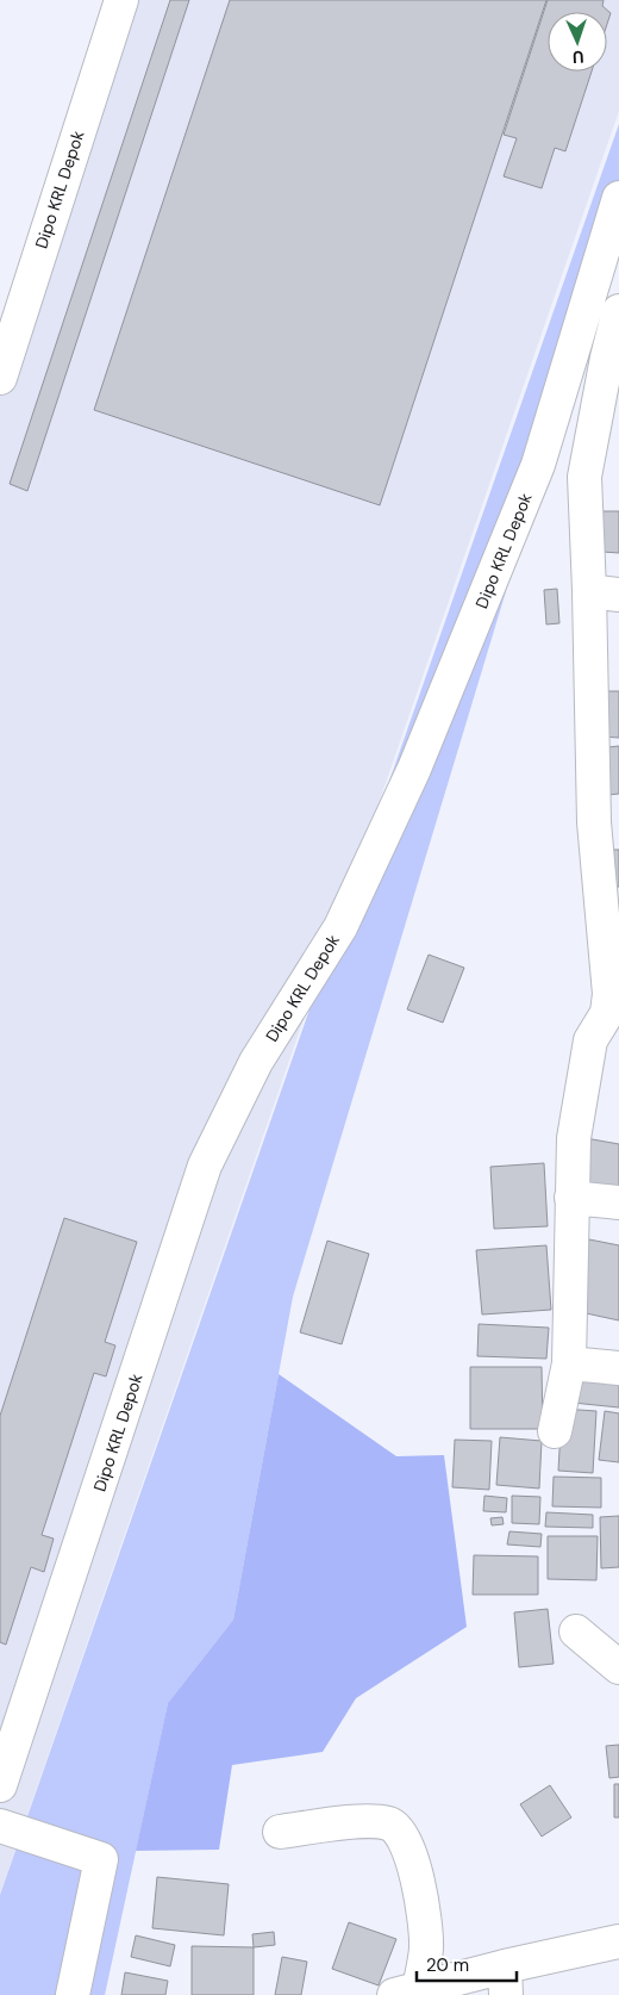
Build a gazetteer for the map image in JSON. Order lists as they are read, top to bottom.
{
  "streets": {
    "street": ["Dipo KRL Depok"]
  },
  "scale_bar": "20 m",
  "north": "bottom"
}
